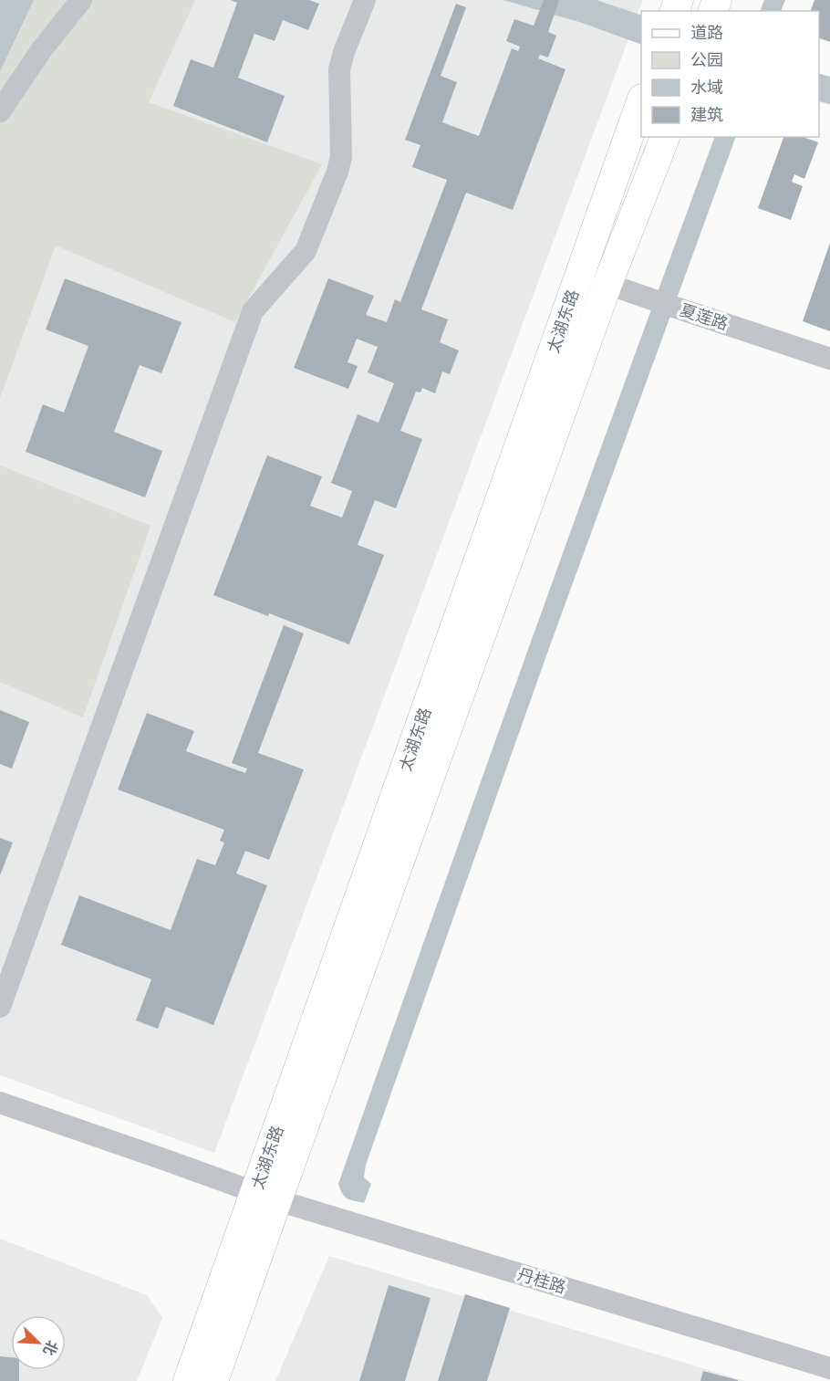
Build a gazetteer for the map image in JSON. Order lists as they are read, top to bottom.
{
  "streets": {
    "main road": ["太湖东路"],
    "street": ["夏莲路", "丹桂路"]
  },
  "crossings": [
    ["夏莲路", "太湖东路"],
    ["太湖东路", "丹桂路"]
  ],
  "legend": [
    "道路",
    "公园",
    "水域",
    "建筑"
  ],
  "north": "bottom right"
}
